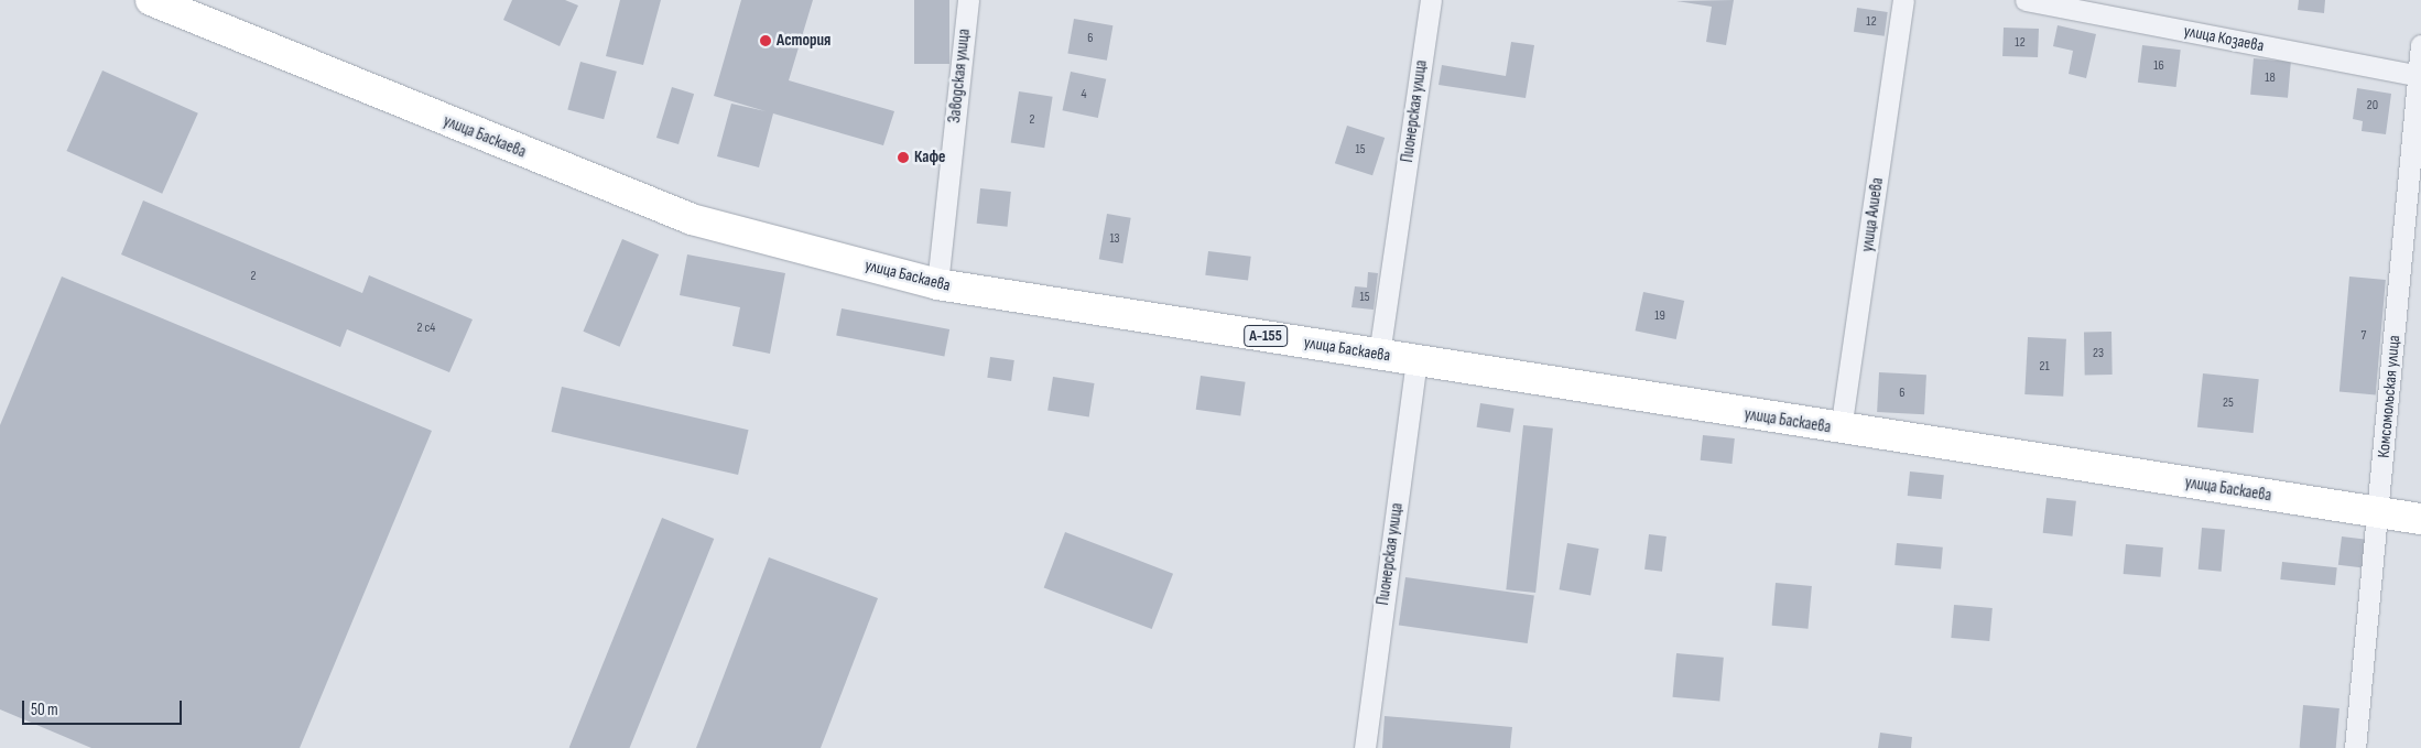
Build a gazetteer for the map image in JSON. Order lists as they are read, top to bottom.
{
  "streets": {
    "main road": ["улица Баскаева", "А-155"],
    "street": [
      "улица Козаева",
      "Заводская улица",
      "Пионерская улица",
      "улица Алиева",
      "Комсомольская улица"
    ]
  },
  "crossings": [
    ["улица Козаева", "Комсомольская улица"],
    ["Заводская улица", "улица Баскаева"],
    ["Пионерская улица", "улица Баскаева"],
    ["улица Баскаева", "улица Алиева"],
    ["улица Баскаева", "Комсомольская улица"]
  ],
  "places": ["Астория", "Кафе"],
  "house_numbers": [
    "12",
    "6",
    "12",
    "16",
    "18",
    "4",
    "20",
    "2",
    "15",
    "13",
    "2",
    "15",
    "19",
    "2 с4",
    "7",
    "23",
    "21",
    "6",
    "25"
  ],
  "scale_bar": "50 m"
}
